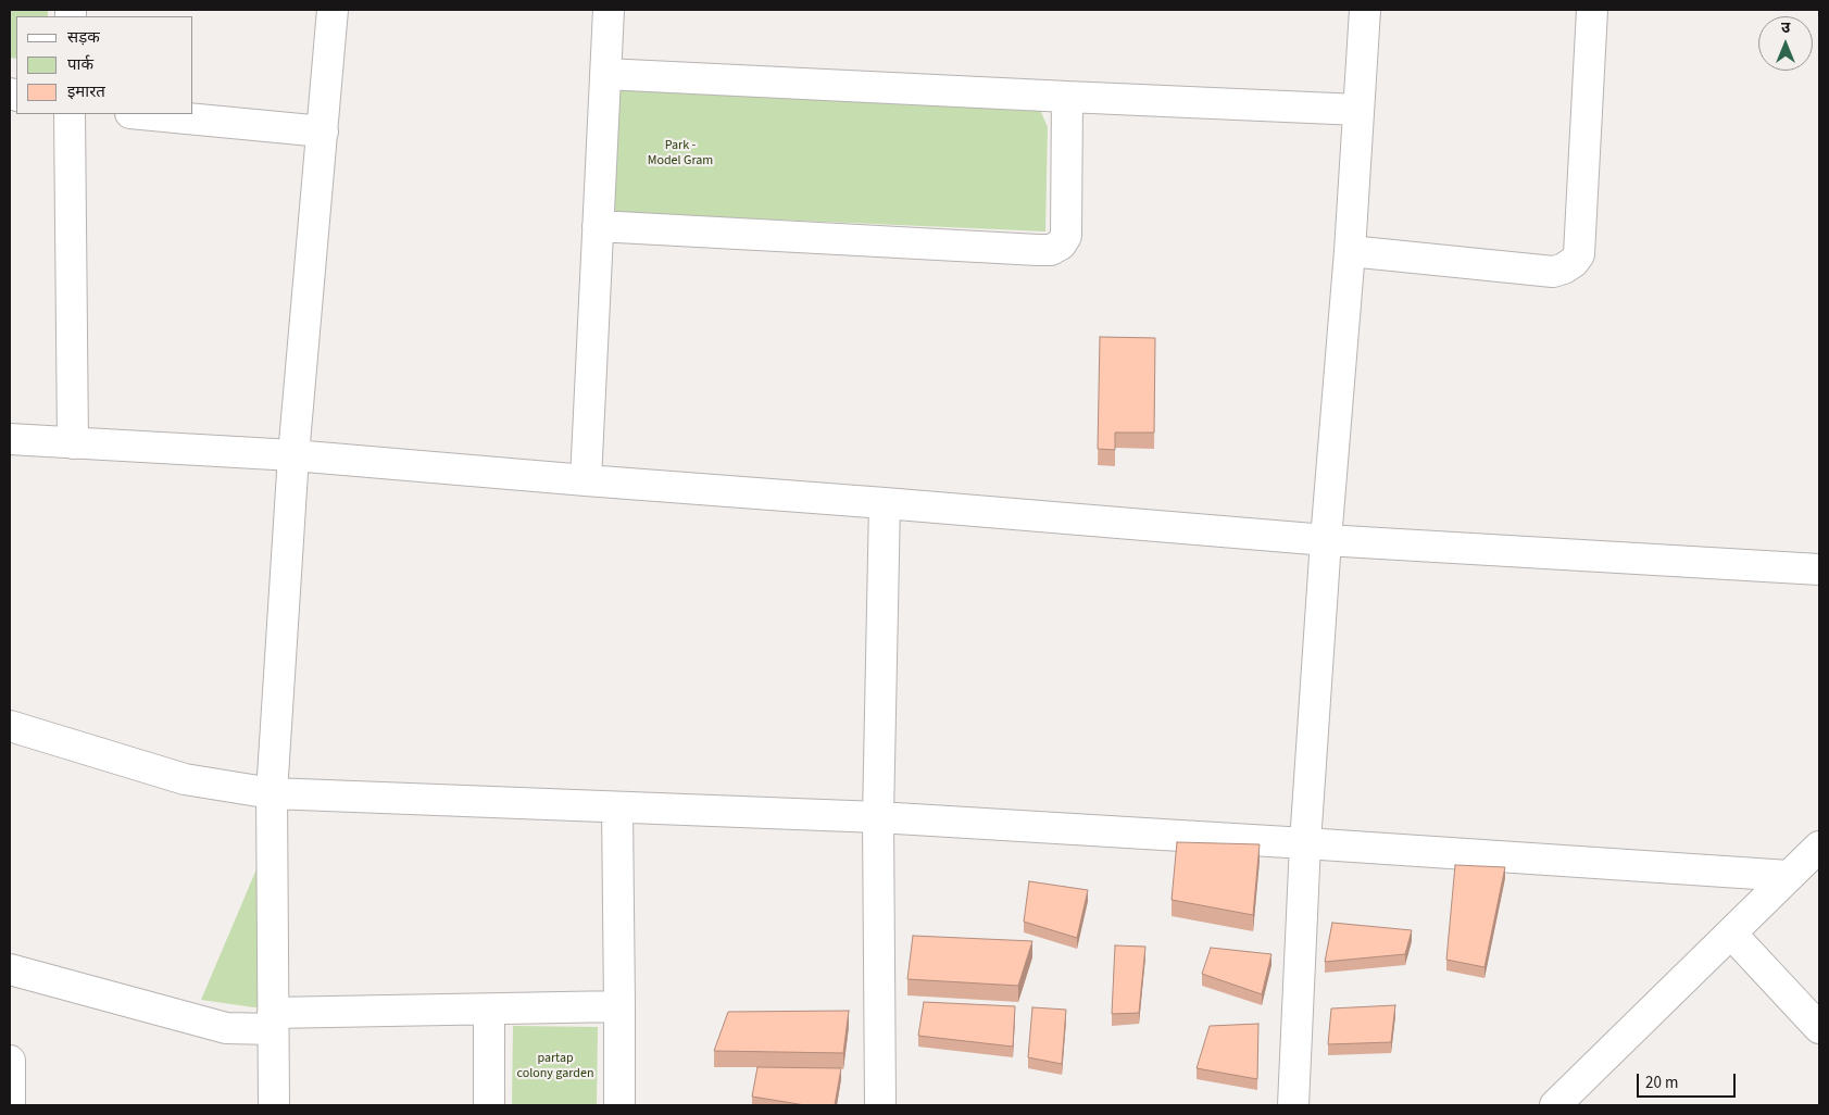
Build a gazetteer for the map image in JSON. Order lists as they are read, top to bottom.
{
  "parks": ["Park - Model Gram", "partap colony garden"],
  "legend": ["सड़क", "पार्क", "इमारत"],
  "scale_bar": "20 m",
  "north": "top"
}
